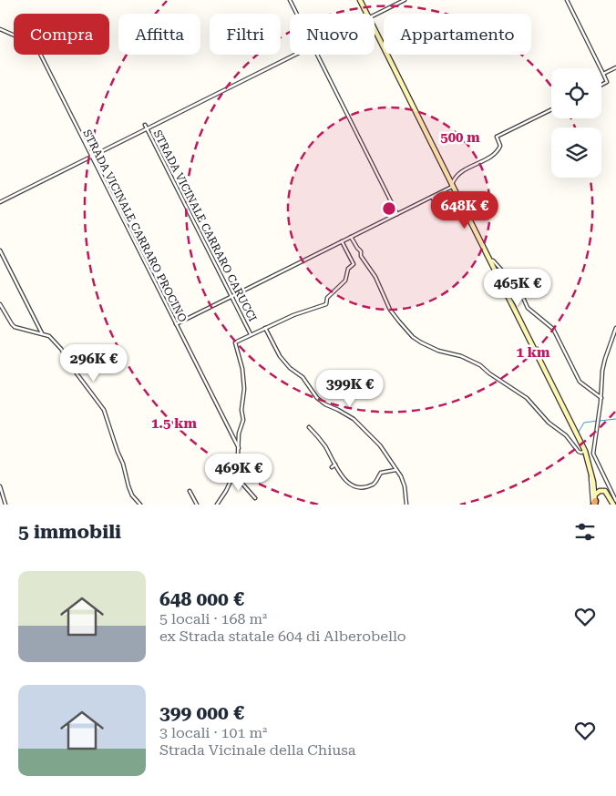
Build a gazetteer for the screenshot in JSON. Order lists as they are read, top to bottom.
{
  "streets": {
    "street": ["STRADA VICINALE CARRARO PROCINO", "STRADA VICINALE CARRARO CARUCCI"]
  },
  "page": {
    "chip": [
      "Compra",
      "Affitta",
      "Filtri",
      "Nuovo",
      "Appartamento"
    ],
    "price": [
      "648K €",
      "465K €",
      "296K €",
      "399K €",
      "469K €"
    ],
    "heading": "5 immobili",
    "list": [
      {
        "name": "648 000 €",
        "note": "5 locali · 168 m² · ex Strada statale 604 di Alberobello"
      },
      {
        "name": "399 000 €",
        "note": "3 locali · 101 m² · Strada Vicinale della Chiusa"
      }
    ]
  },
  "rings": ["500 m", "1 km", "1.5 km"]
}
